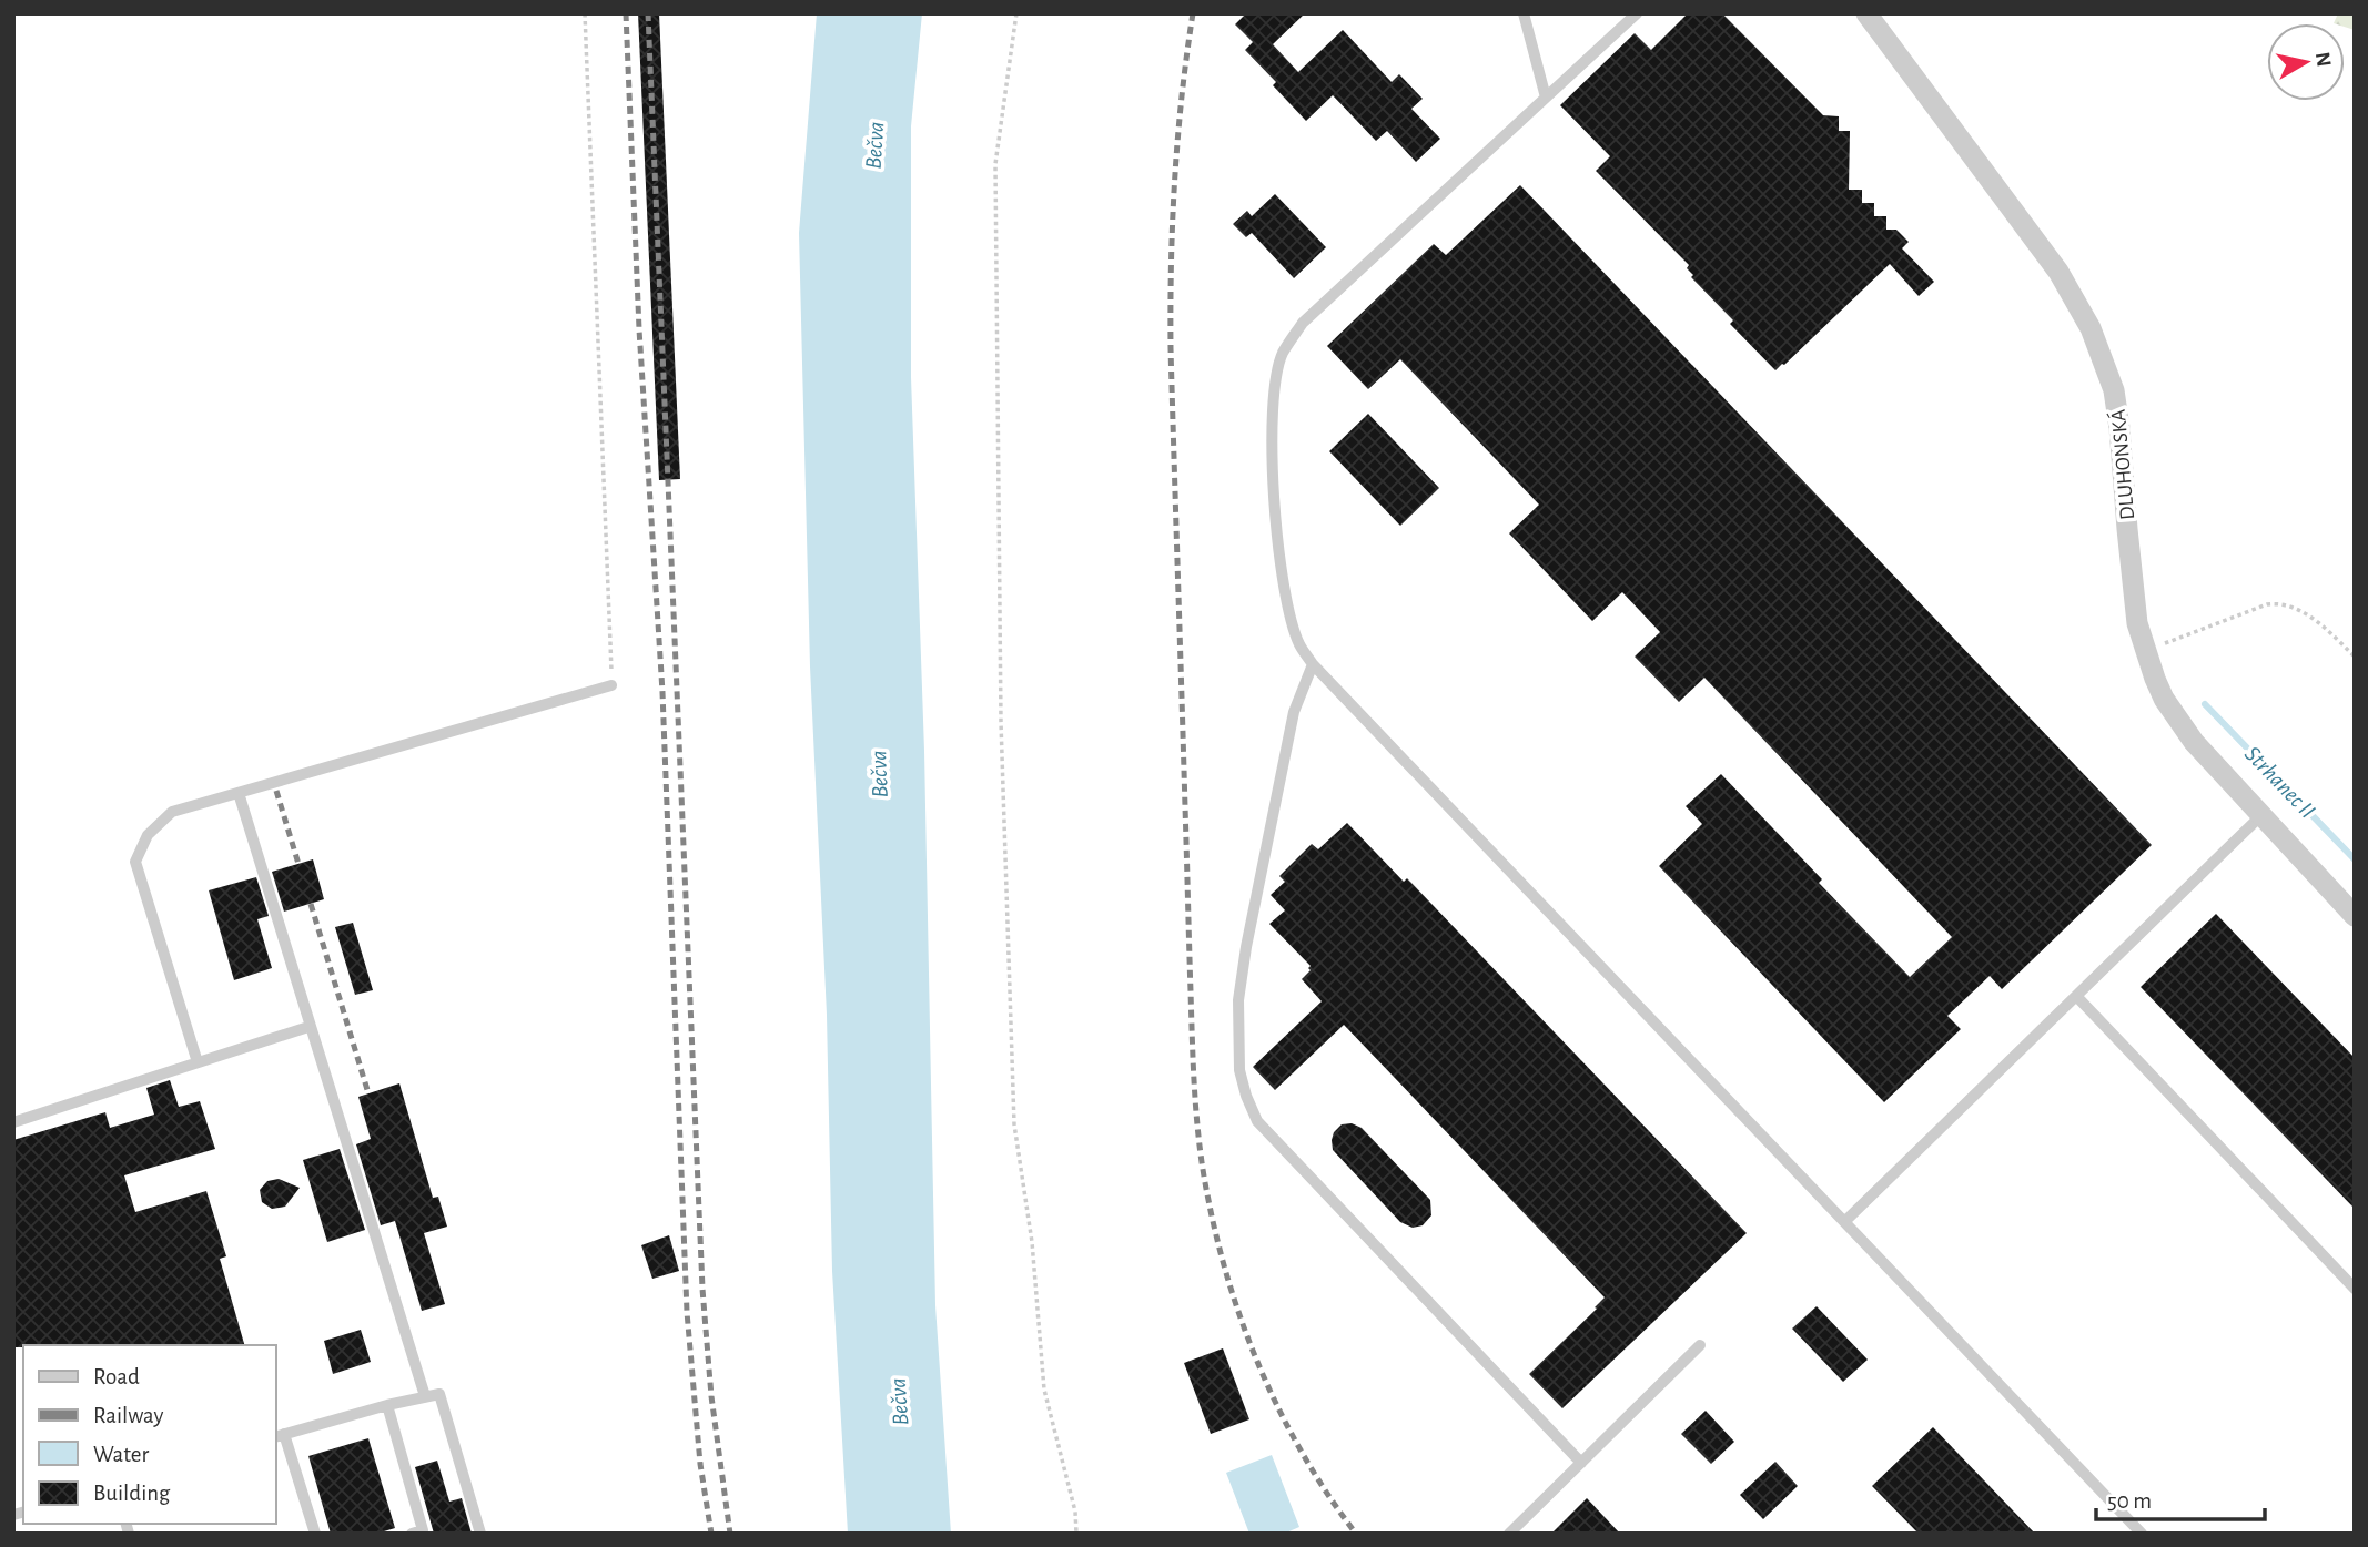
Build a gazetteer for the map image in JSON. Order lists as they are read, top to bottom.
{
  "streets": {
    "street": ["DLUHONSKÁ"]
  },
  "water": ["Bečva", "Strhanec II"],
  "legend": [
    "Road",
    "Railway",
    "Water",
    "Building"
  ],
  "scale_bar": "50 m",
  "north": "right"
}
